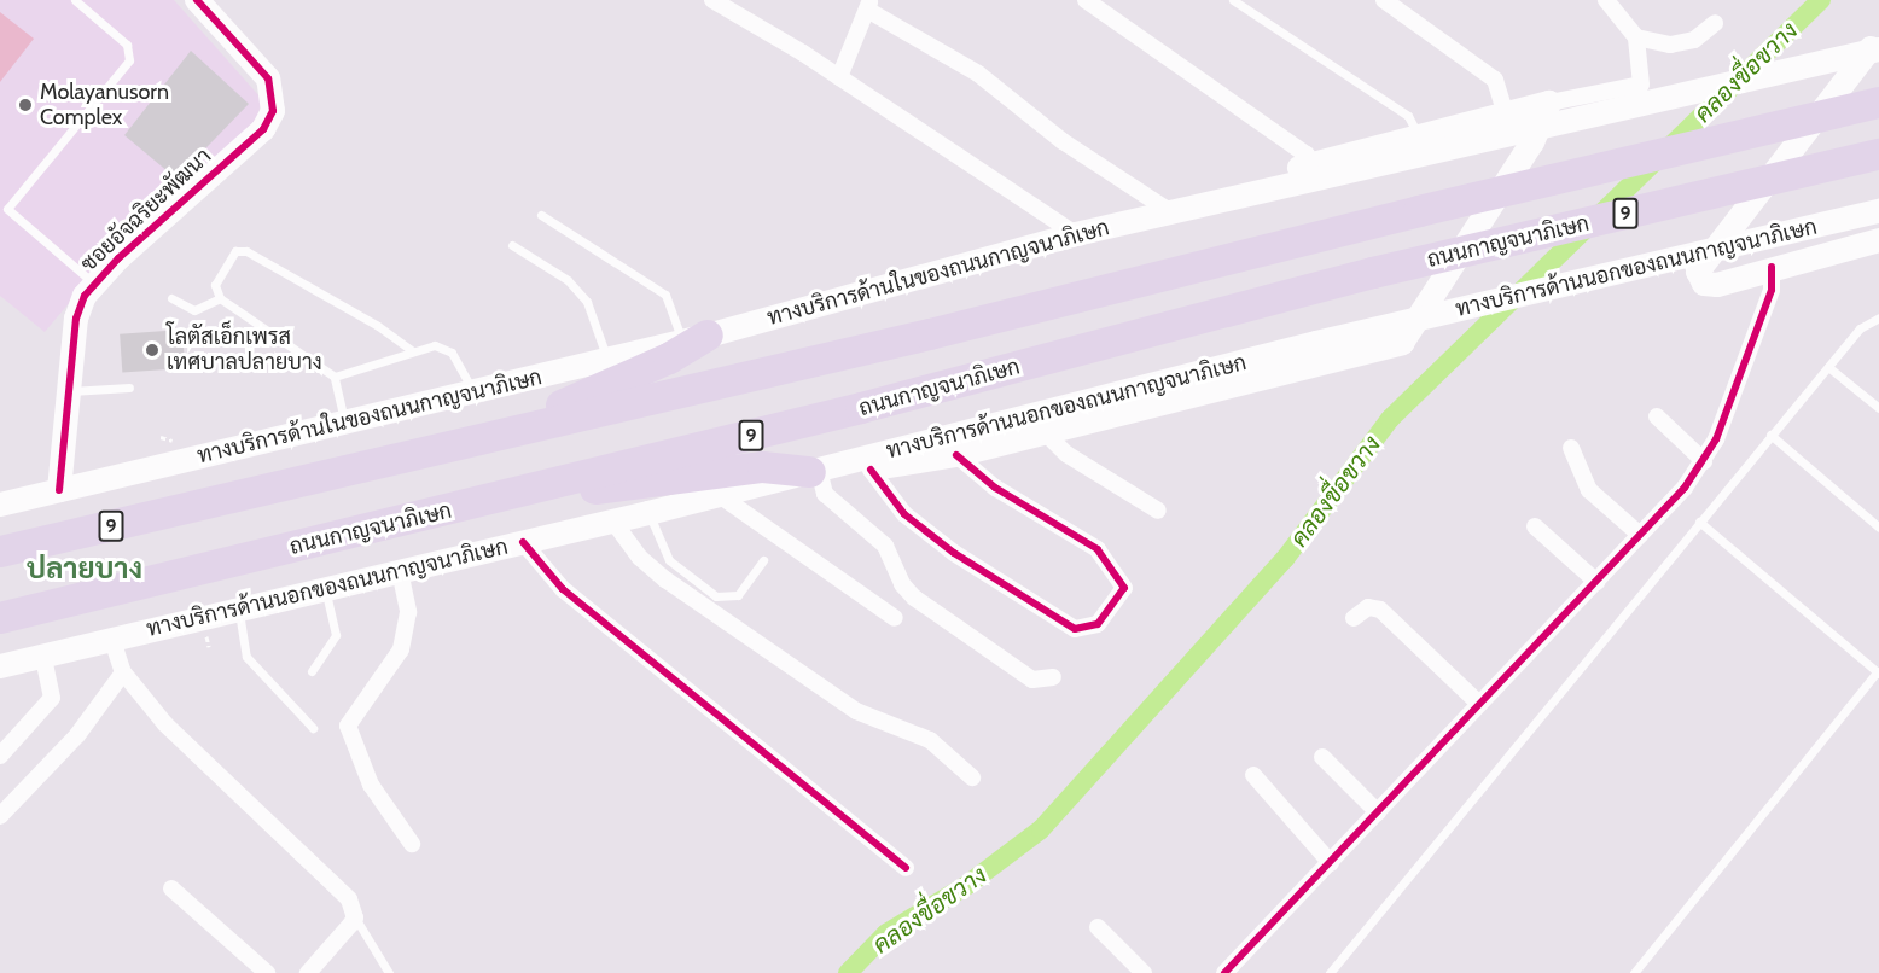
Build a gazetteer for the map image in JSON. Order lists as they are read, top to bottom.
{
  "streets": {
    "highway": ["9", "ถนนกาญจนาภิเษก"],
    "main road": ["ซอยอัจฉริยะพัฒนา", "ทางบริการด้านนอกของถนนกาญจนาภิเษก", "ทางบริการด้านในของถนนกาญจนาภิเษก"]
  },
  "crossings": [
    ["ซอยอัจฉริยะพัฒนา", "ทางบริการด้านในของถนนกาญจนาภิเษก"]
  ],
  "districts": ["ปลายบาง"],
  "water": ["คลองขื่อขวาง"],
  "places": ["Molayanusorn Complex", "โลตัสเอ็กเพรส เทศบาลปลายบาง"]
}
